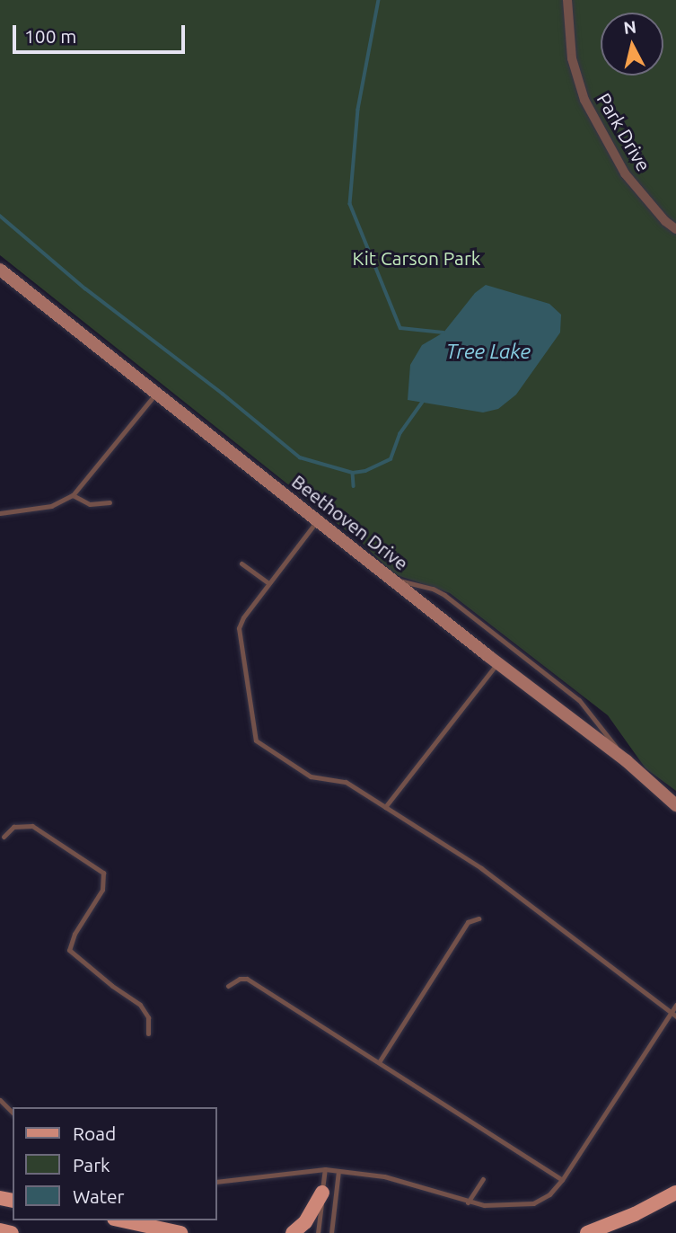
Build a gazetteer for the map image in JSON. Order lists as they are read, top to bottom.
{
  "streets": {
    "main road": ["Beethoven Drive"],
    "street": ["Park Drive"]
  },
  "water": ["Tree Lake"],
  "parks": ["Kit Carson Park"],
  "legend": ["Road", "Park", "Water"],
  "scale_bar": "100 m",
  "north": "top"
}
